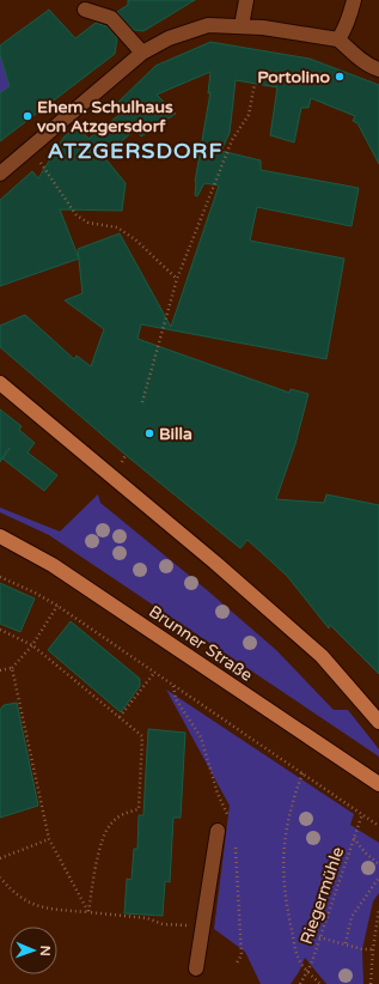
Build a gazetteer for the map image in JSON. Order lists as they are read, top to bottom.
{
  "streets": {
    "main road": ["Brunner Straße"],
    "path": ["Riegermühle"]
  },
  "districts": ["ATZGERSDORF"],
  "places": ["Portolino", "Ehem. Schulhaus von Atzgersdorf", "Billa"],
  "north": "right"
}
